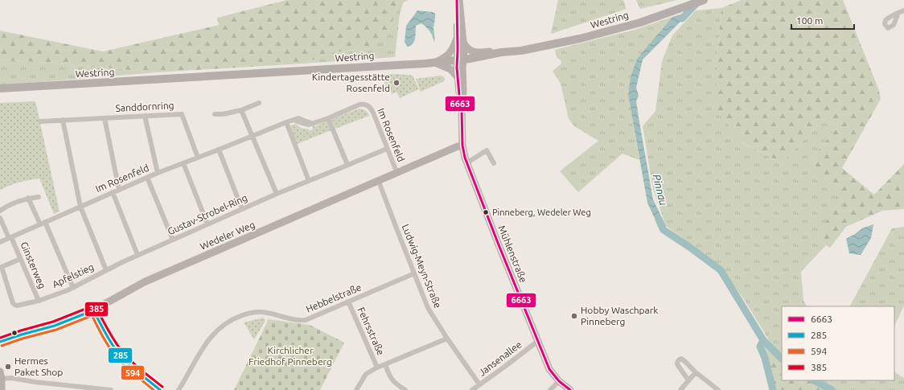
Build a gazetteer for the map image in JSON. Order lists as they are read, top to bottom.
{
  "streets": {
    "main road": ["Westring", "Wedeler Weg", "Mühlenstraße"],
    "street": [
      "Sanddornring",
      "Im Rosenfeld",
      "Gustav-Strobel-Ring",
      "Ginsterweg",
      "Ludwig-Meyn-Straße",
      "Apfelstieg",
      "Hebbelstraße",
      "Fehrsstraße",
      "Jansenallee"
    ]
  },
  "crossings": [
    ["Westring", "Mühlenstraße"],
    ["Sanddornring", "Im Rosenfeld"],
    ["Im Rosenfeld", "Gustav-Strobel-Ring"],
    ["Im Rosenfeld", "Wedeler Weg"],
    ["Im Rosenfeld", "Ginsterweg"],
    ["Gustav-Strobel-Ring", "Apfelstieg"],
    ["Wedeler Weg", "Mühlenstraße"],
    ["Wedeler Weg", "Ludwig-Meyn-Straße"],
    ["Mühlenstraße", "Jansenallee"],
    ["Ginsterweg", "Apfelstieg"],
    ["Ludwig-Meyn-Straße", "Hebbelstraße"],
    ["Ludwig-Meyn-Straße", "Jansenallee"],
    ["Hebbelstraße", "Fehrsstraße"]
  ],
  "water": ["Pinnau"],
  "parks": ["Kirchlicher Friedhof Pinneberg"],
  "places": [
    "Kindertagesstätte Rosenfeld",
    "Pinneberg, Wedeler Weg",
    "Hobby Waschpark Pinneberg",
    "Hermes Paket Shop"
  ],
  "lines": [
    "transit line 6663",
    "transit line 385",
    "transit line 285",
    "transit line 594"
  ],
  "legend": [
    "6663",
    "285",
    "594",
    "385"
  ],
  "scale_bar": "100 m"
}
